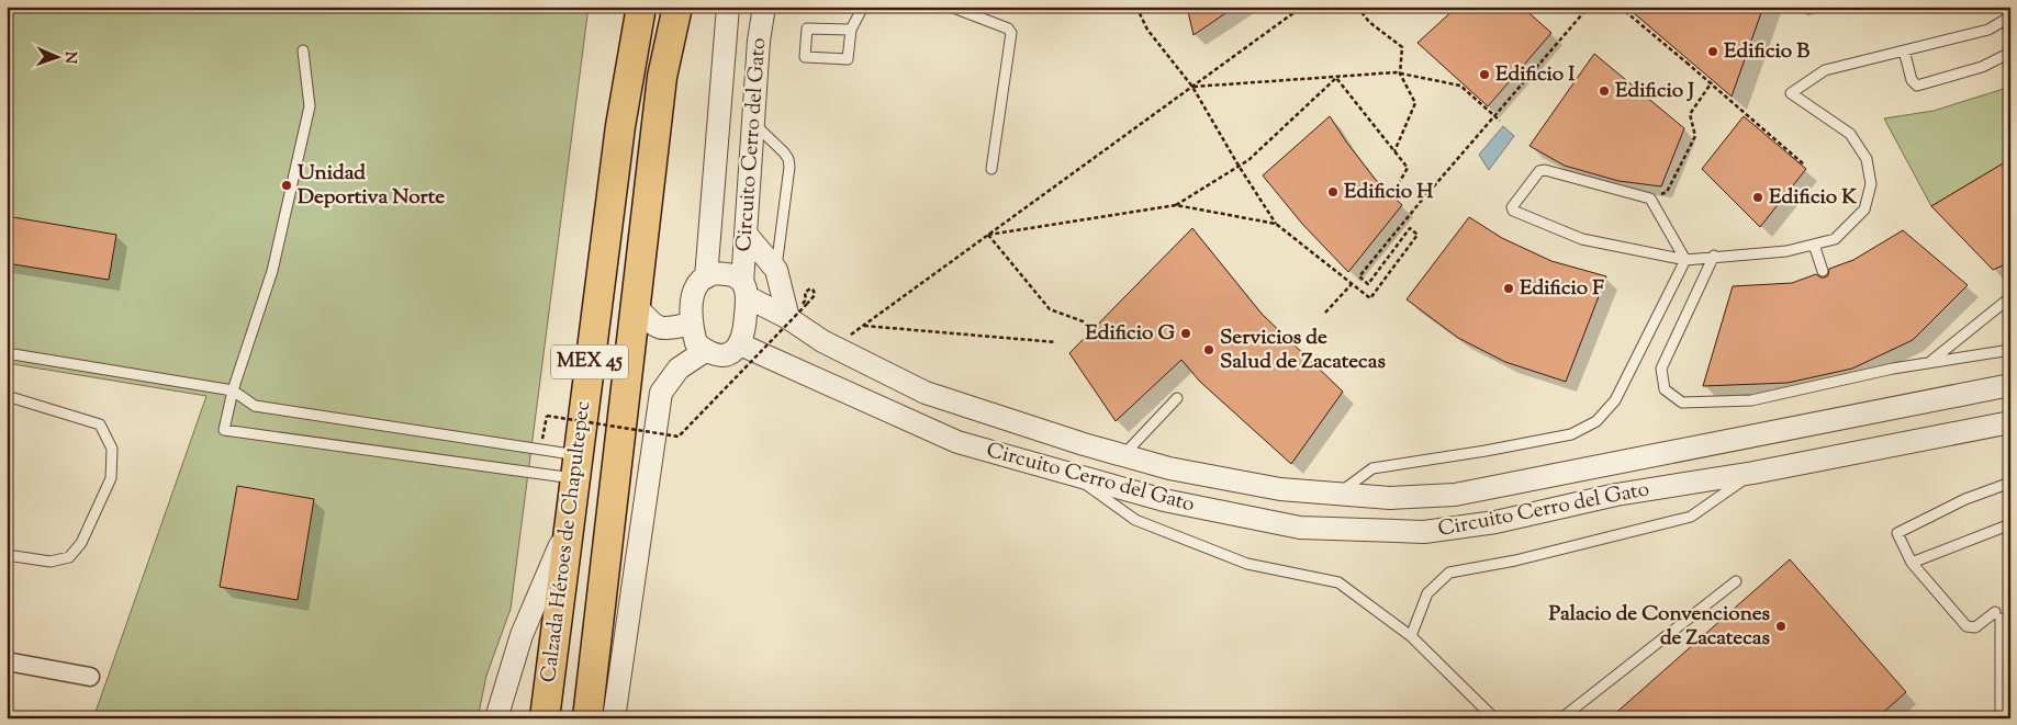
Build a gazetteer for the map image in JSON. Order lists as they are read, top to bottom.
{
  "streets": {
    "main road": ["MEX 45", "Calzada Héroes de Chapultepec"],
    "street": ["Circuito Cerro del Gato"]
  },
  "places": [
    "Edificio B",
    "Edificio I",
    "Edificio J",
    "Unidad Deportiva Norte",
    "Edificio H",
    "Edificio K",
    "Edificio F",
    "Edificio G",
    "Servicios de Salud de Zacatecas",
    "Palacio de Convenciones de Zacatecas"
  ],
  "north": "right"
}
